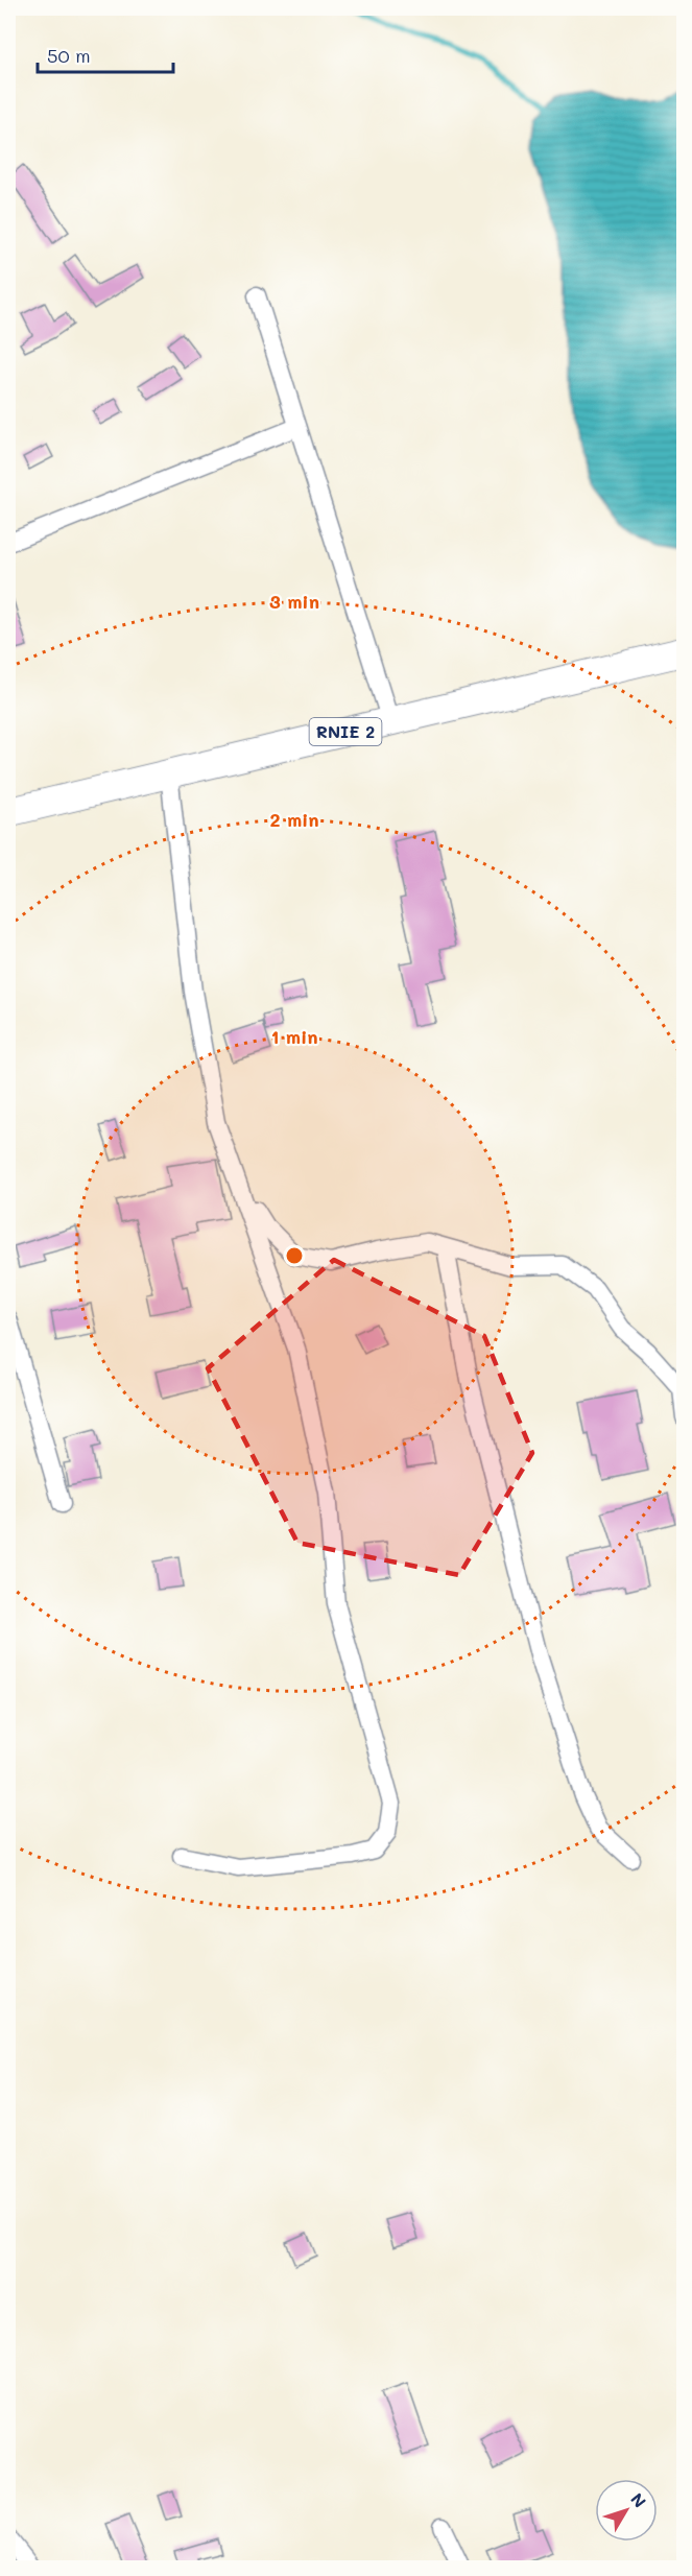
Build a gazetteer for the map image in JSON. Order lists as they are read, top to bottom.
{
  "streets": {
    "main road": ["RNIE 2"]
  },
  "scale_bar": "50 m",
  "north": "top right",
  "rings": ["3 min", "2 min", "1 min"]
}
